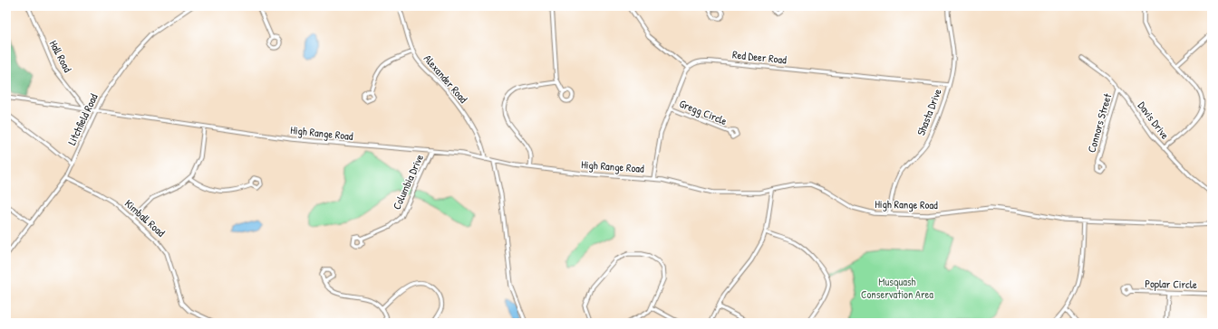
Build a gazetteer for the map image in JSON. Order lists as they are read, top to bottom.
{
  "streets": {
    "street": [
      "Hall Road",
      "Red Deer Road",
      "Alexander Road",
      "Gregg Circle",
      "Shasta Drive",
      "Litchfield Road",
      "Davis Drive",
      "Connors Street",
      "High Range Road",
      "Columbia Drive",
      "Kimball Road",
      "Poplar Circle"
    ]
  },
  "crossings": [
    ["Hall Road", "High Range Road"],
    ["Red Deer Road", "Shasta Drive"],
    ["Alexander Road", "High Range Road"],
    ["Shasta Drive", "High Range Road"],
    ["Litchfield Road", "High Range Road"],
    ["Litchfield Road", "Kimball Road"],
    ["Davis Drive", "Connors Street"],
    ["High Range Road", "Columbia Drive"]
  ],
  "parks": ["Musquash Conservation Area"]
}
